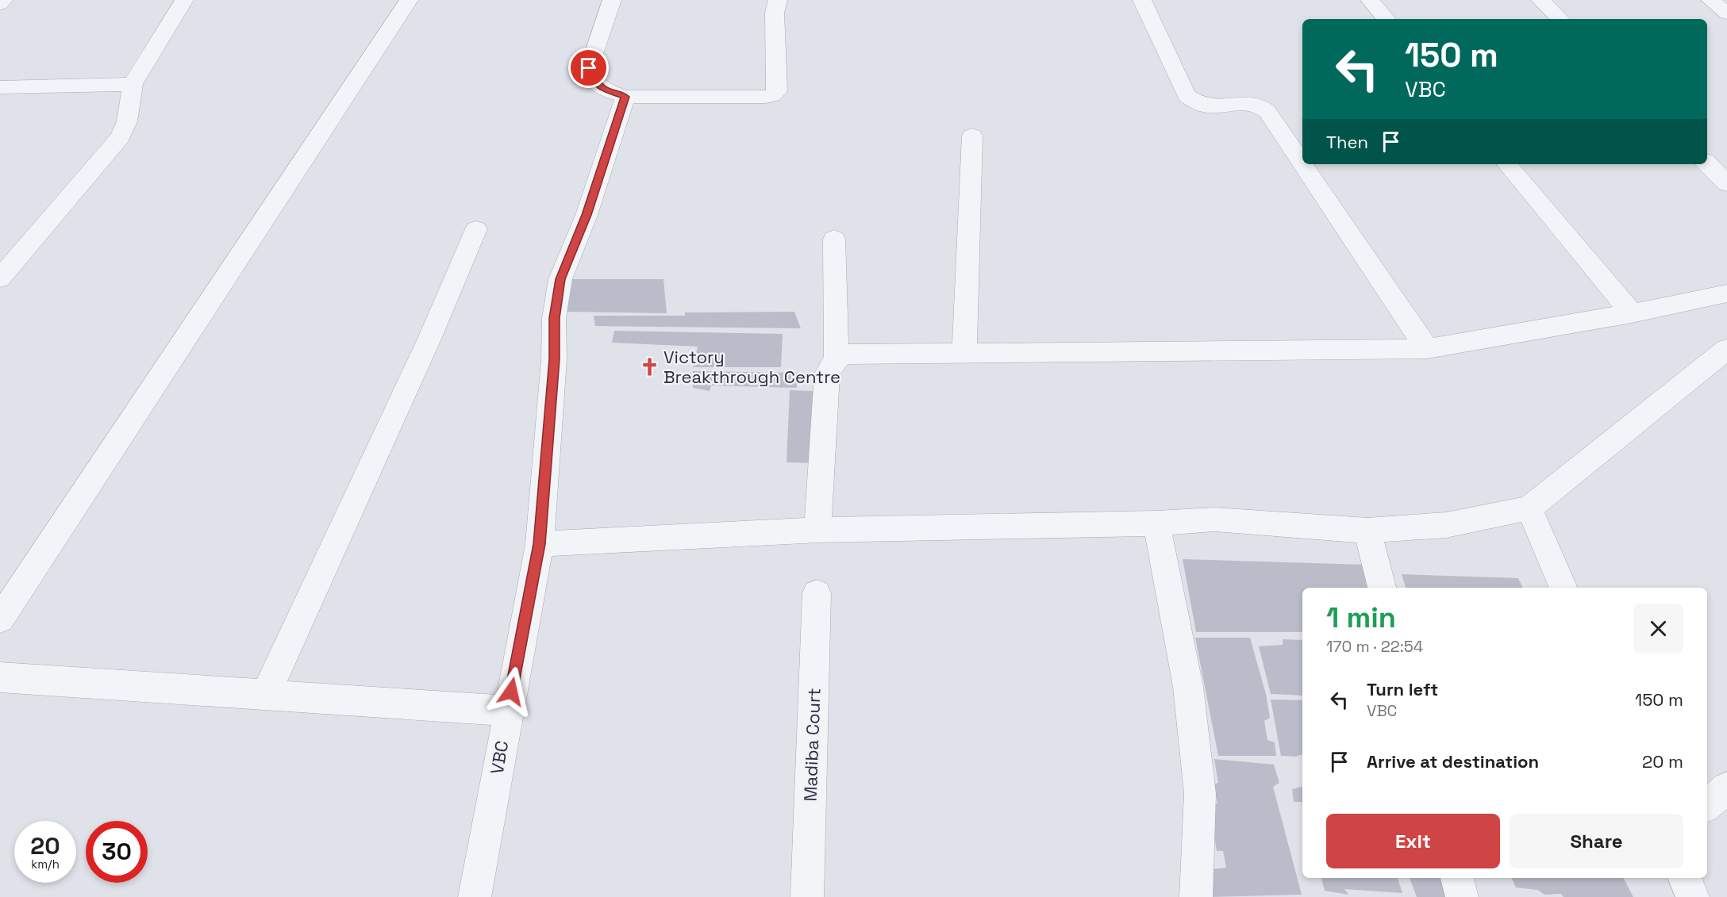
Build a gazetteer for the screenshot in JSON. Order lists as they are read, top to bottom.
{
  "streets": {
    "street": ["Madiba Court", "VBC"]
  },
  "places": {
    "church": ["Victory Breakthrough Centre"]
  },
  "page": {
    "turn": ["150 m", "VBC"],
    "then": "Then",
    "heading": ["1 min", "170 m · 22:54"],
    "list": [
      {
        "name": "Turn left",
        "note": "VBC",
        "value": "150 m"
      },
      {
        "name": "Arrive at destination",
        "value": "20 m"
      }
    ],
    "buttons": ["Exit", "Share"],
    "speed": "20 km/h",
    "limit": "30"
  }
}
